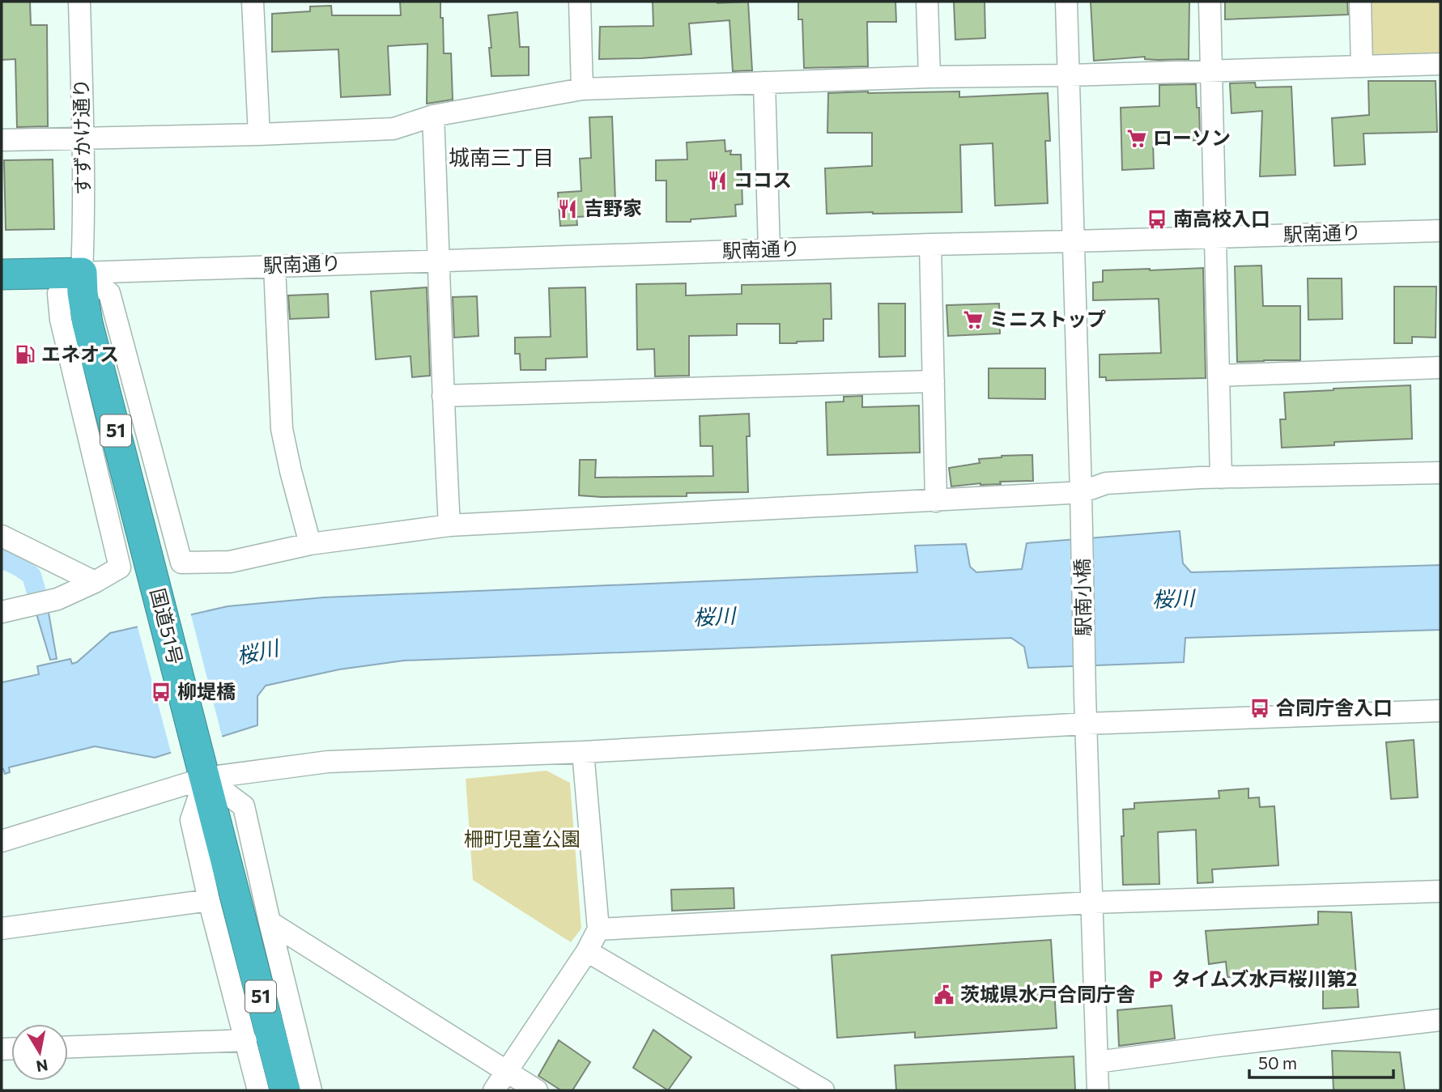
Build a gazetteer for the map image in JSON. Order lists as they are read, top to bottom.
{
  "streets": {
    "highway": ["51", "国道51号"],
    "street": ["すずかけ通り", "駅南通り", "駅南小橋"]
  },
  "crossings": [
    ["すずかけ通り", "駅南通り"],
    ["すずかけ通り", "国道51号"],
    ["駅南通り", "駅南小橋"],
    ["駅南通り", "国道51号"]
  ],
  "districts": ["城南三丁目"],
  "water": ["桜川"],
  "parks": ["柵町児童公園"],
  "places": {
    "supermarket": ["ローソン", "ミニストップ"],
    "restaurant": ["ココス", "吉野家"],
    "bus stop": ["南高校入口", "柳堤橋", "合同庁舎入口"],
    "fuel station": ["エネオス"],
    "parking": ["タイムズ水戸桜川第2"],
    "public building": ["茨城県水戸合同庁舎"]
  },
  "scale_bar": "50 m",
  "north": "bottom"
}
